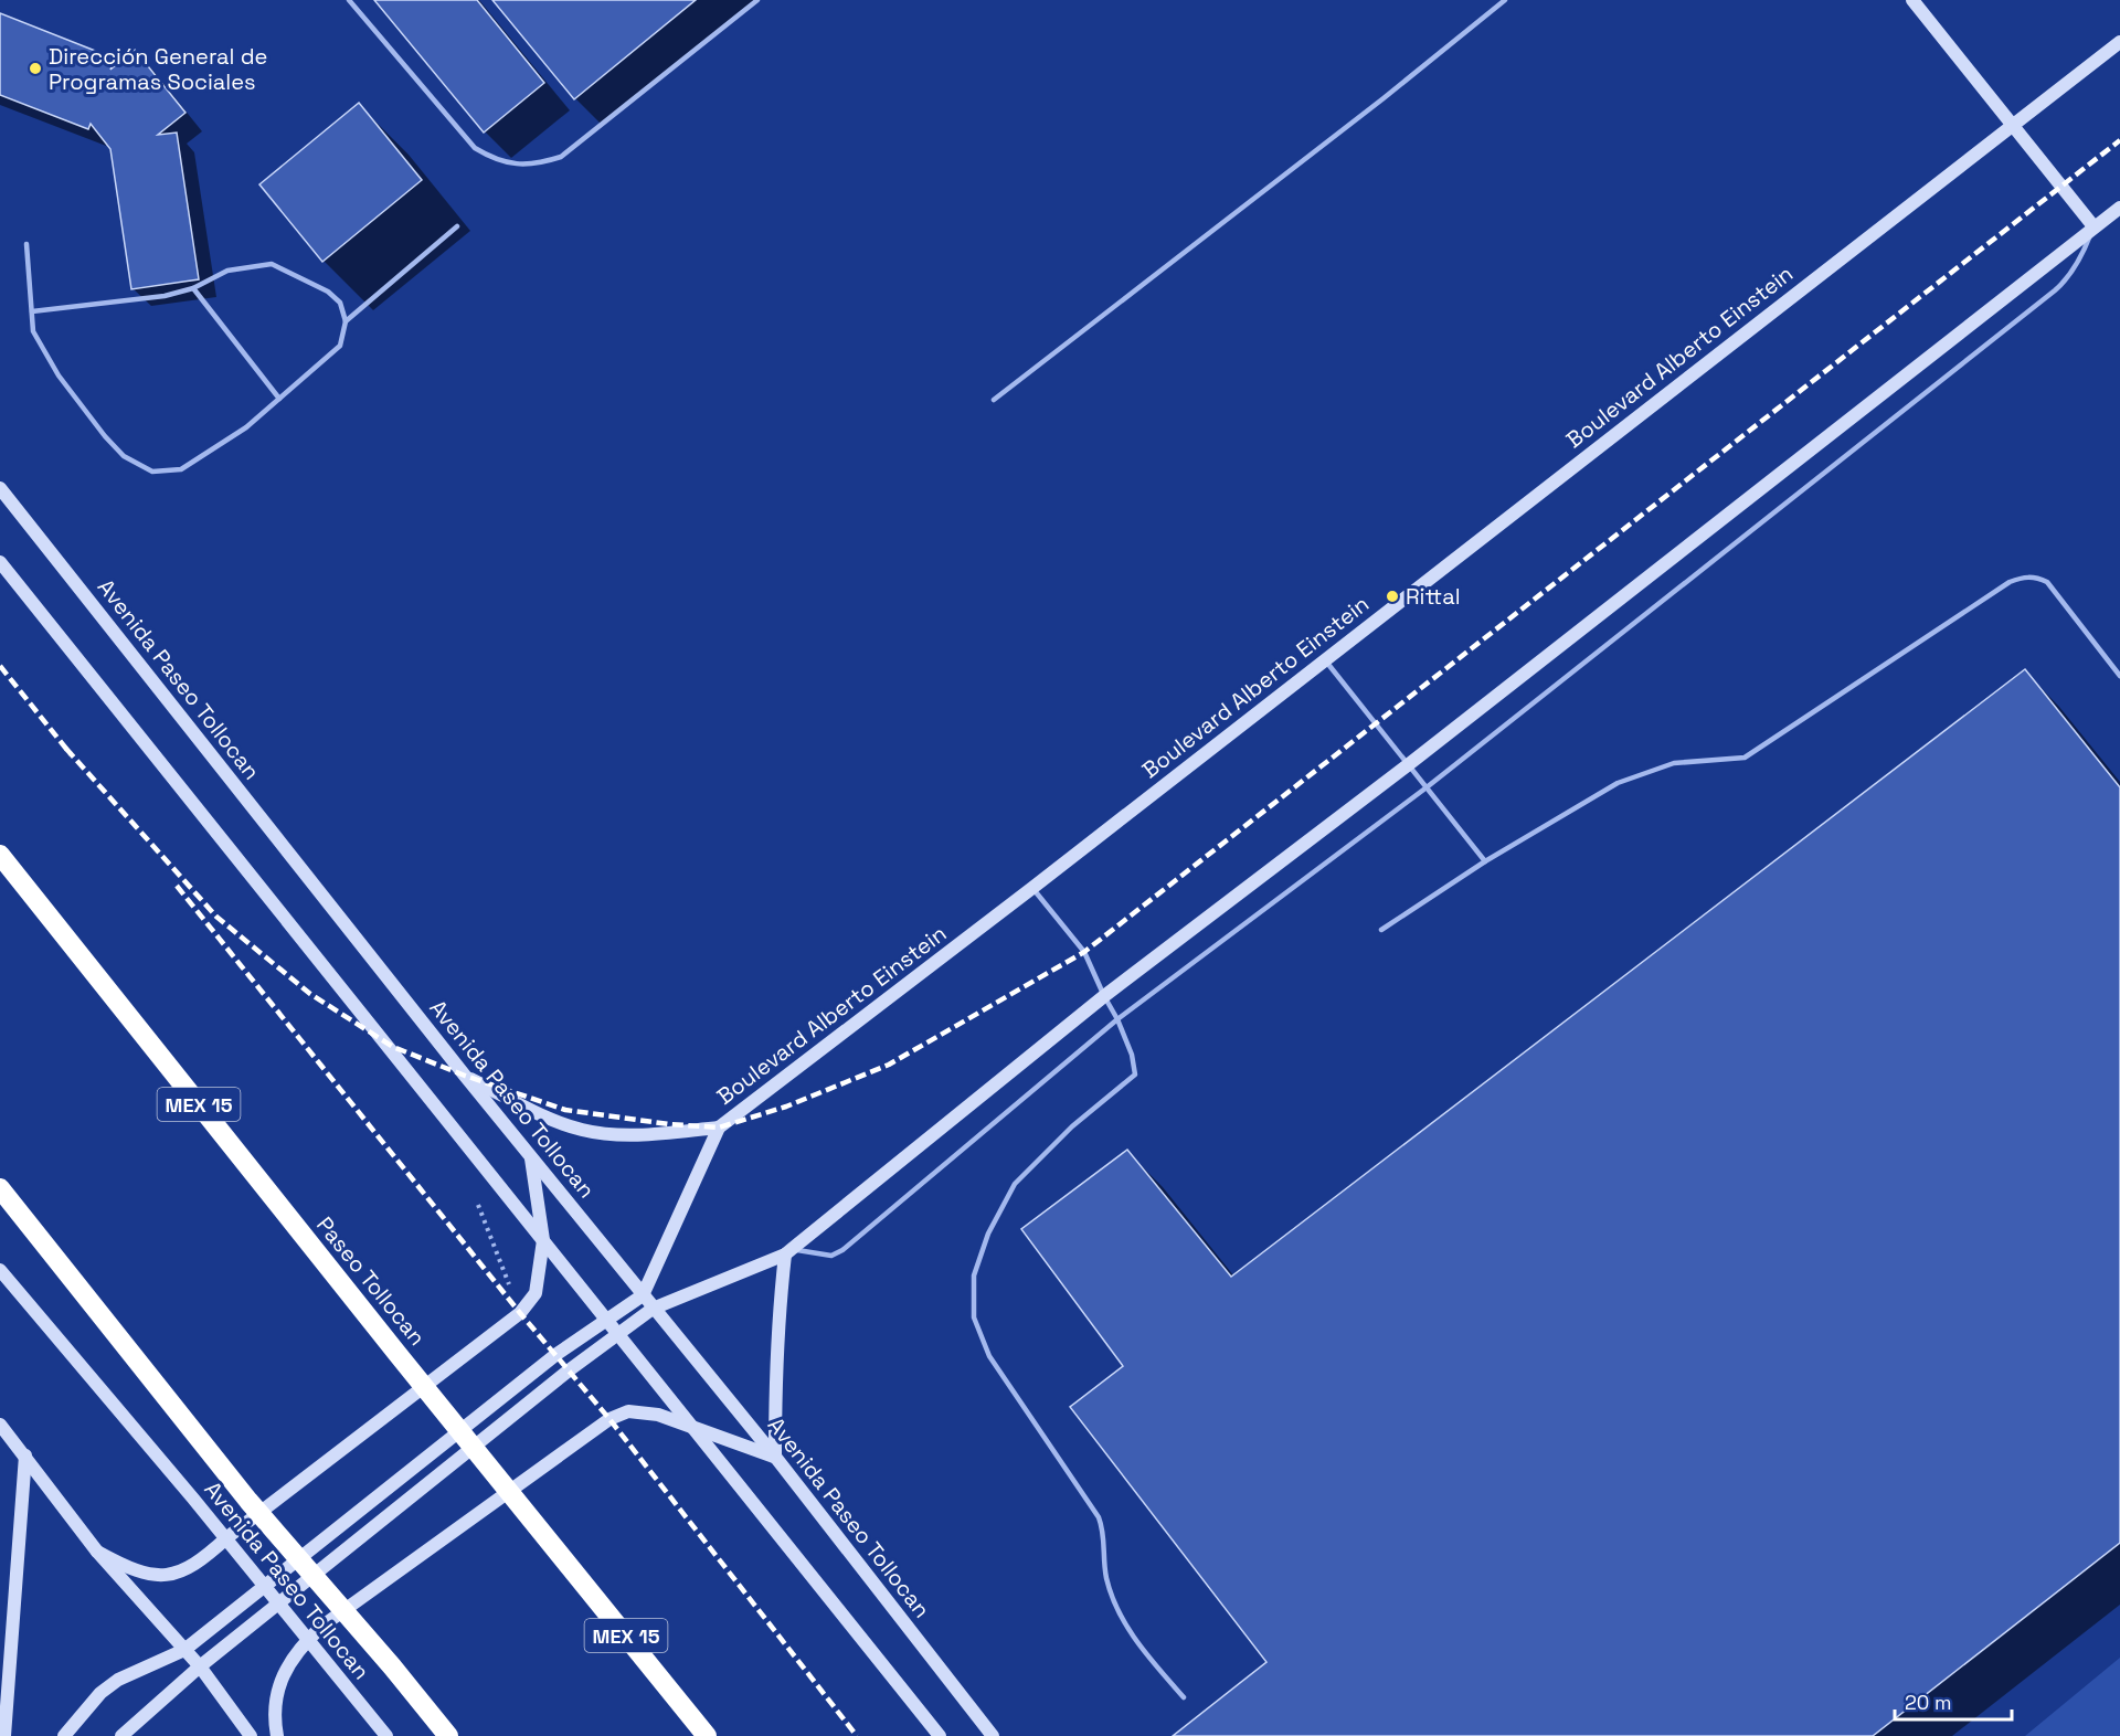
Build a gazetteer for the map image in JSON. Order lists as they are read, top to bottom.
{
  "streets": {
    "highway": ["MEX 15", "Paseo Tollocan"],
    "main road": ["Boulevard Alberto Einstein", "Avenida Paseo Tollocan"]
  },
  "crossings": [
    ["Boulevard Alberto Einstein", "Avenida Paseo Tollocan"]
  ],
  "places": ["Dirección General de Programas Sociales", "Rittal"],
  "scale_bar": "20 m"
}
